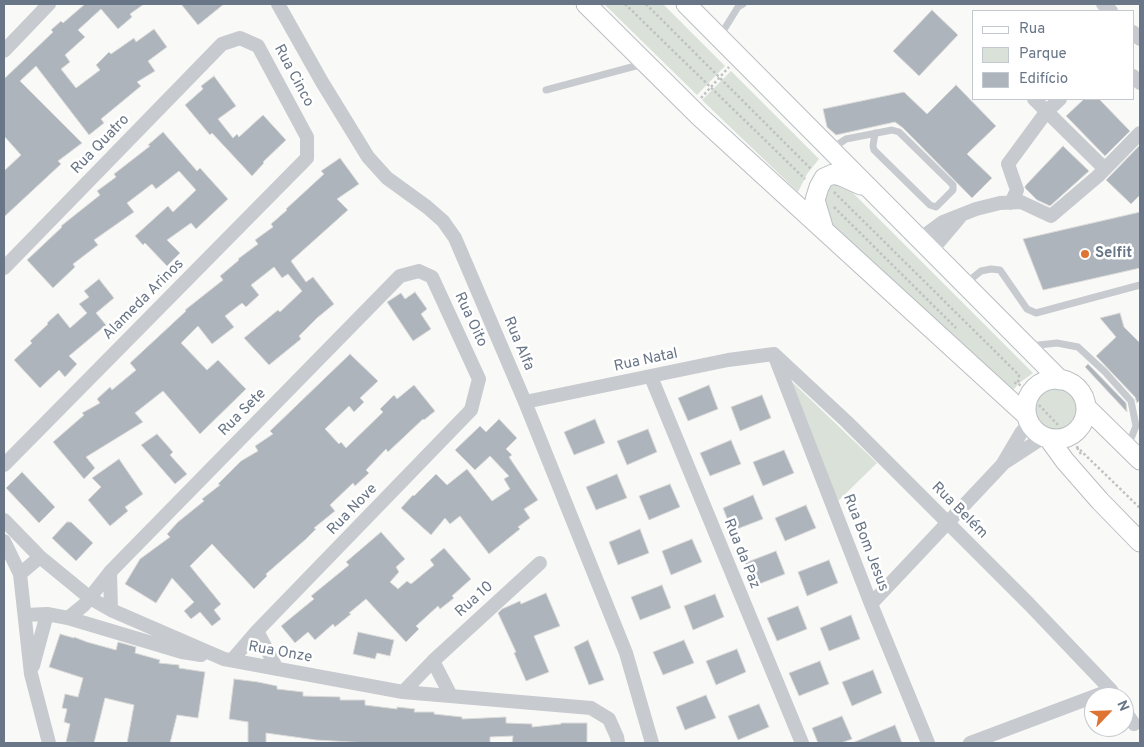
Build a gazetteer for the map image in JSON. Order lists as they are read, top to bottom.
{
  "streets": {
    "street": [
      "Rua Cinco",
      "Rua Quatro",
      "Alameda Arinos",
      "Rua Oito",
      "Rua Alfa",
      "Rua Natal",
      "Rua Sete",
      "Rua Nove",
      "Rua Belém",
      "Rua Bom Jesus",
      "Rua da Paz",
      "Rua 10",
      "Rua Onze"
    ]
  },
  "crossings": [
    ["Rua Cinco", "Rua Quatro"],
    ["Rua Cinco", "Alameda Arinos"],
    ["Rua Oito", "Rua Sete"],
    ["Rua Oito", "Rua Nove"],
    ["Rua Alfa", "Rua Natal"],
    ["Rua Natal", "Rua Belém"],
    ["Rua Natal", "Rua Bom Jesus"],
    ["Rua Natal", "Rua da Paz"],
    ["Rua Sete", "Rua Onze"],
    ["Rua Nove", "Rua Onze"],
    ["Rua Belém", "Rua Bom Jesus"],
    ["Rua 10", "Rua Onze"]
  ],
  "places": ["Selfit"],
  "legend": ["Rua", "Parque", "Edifício"],
  "north": "top right"
}
